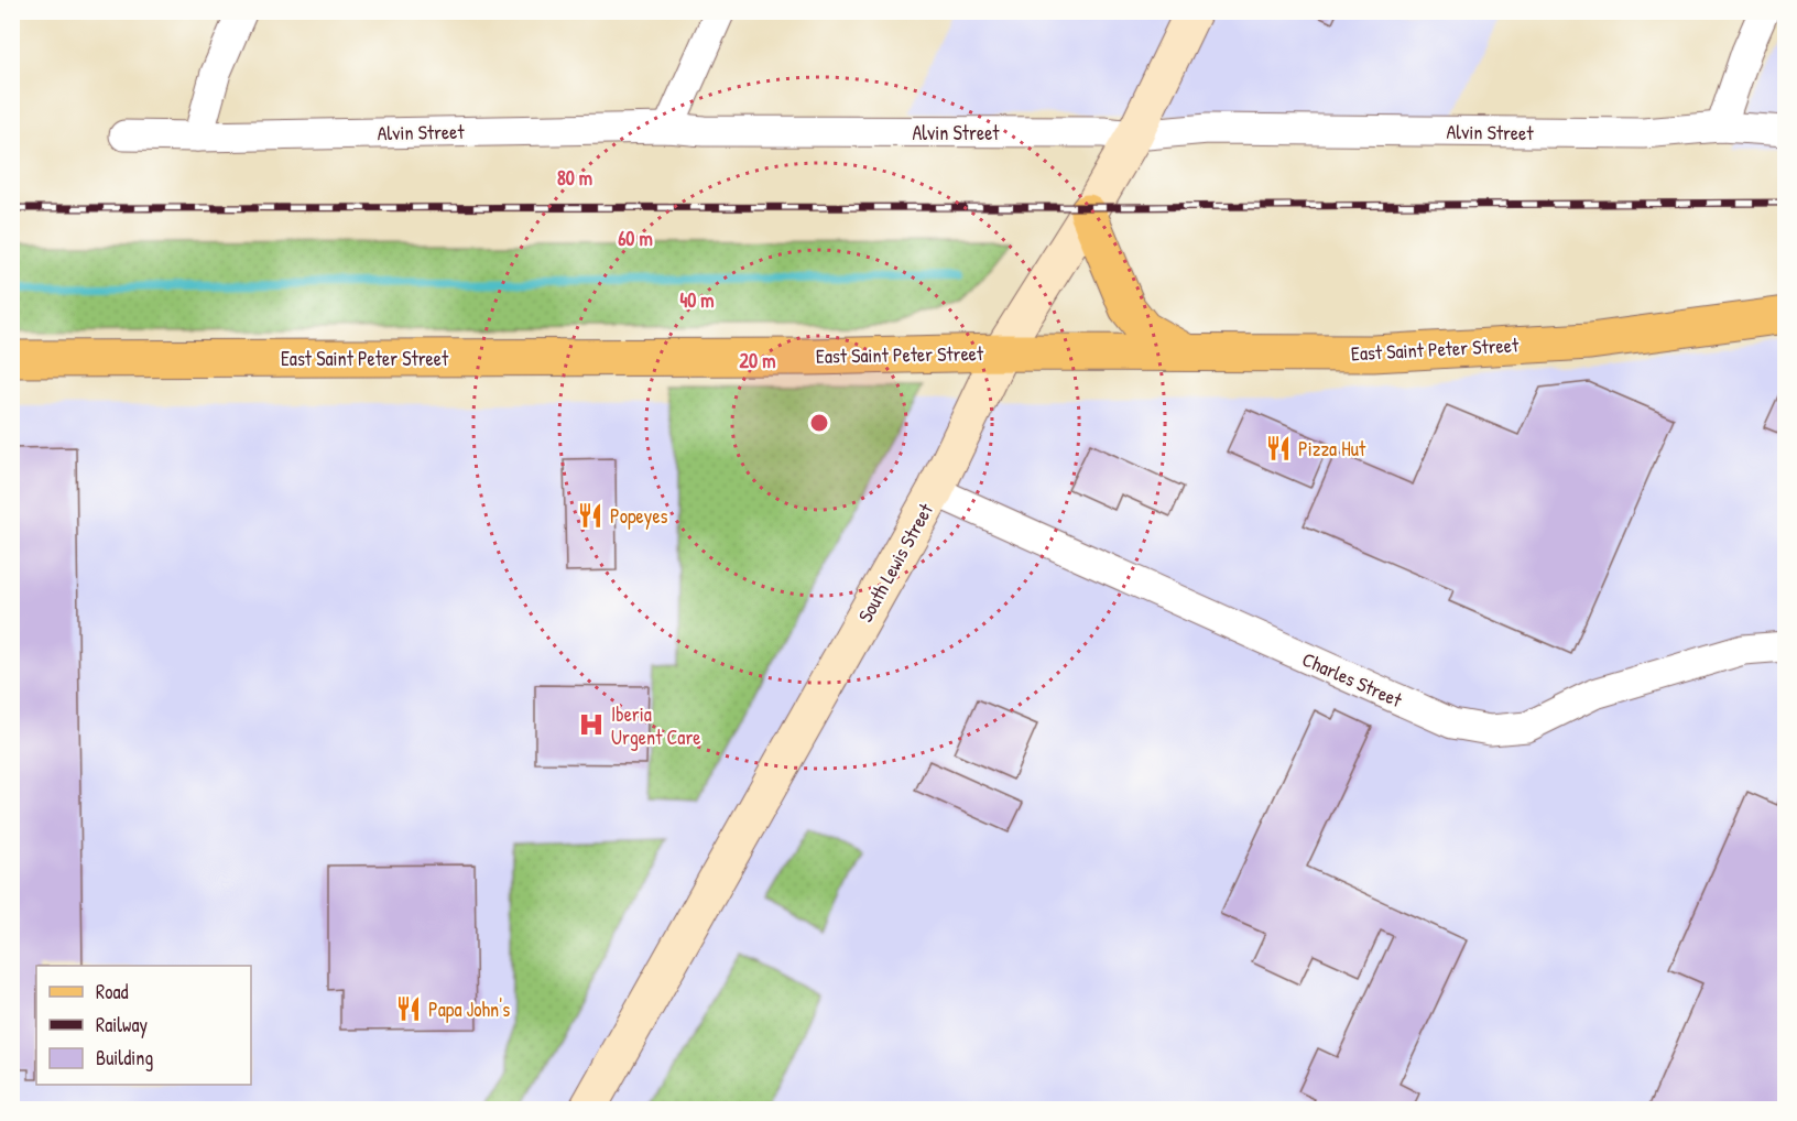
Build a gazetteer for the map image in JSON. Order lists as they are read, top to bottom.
{
  "streets": {
    "main road": ["East Saint Peter Street", "South Lewis Street"],
    "street": ["Alvin Street", "Charles Street"]
  },
  "crossings": [
    ["Alvin Street", "South Lewis Street"],
    ["East Saint Peter Street", "South Lewis Street"],
    ["South Lewis Street", "Charles Street"]
  ],
  "places": {
    "restaurant": ["Pizza Hut", "Popeyes", "Papa John's"],
    "hospital": ["Iberia Urgent Care"]
  },
  "legend": ["Road", "Railway", "Building"],
  "rings": [
    "80 m",
    "60 m",
    "40 m",
    "20 m"
  ]
}
